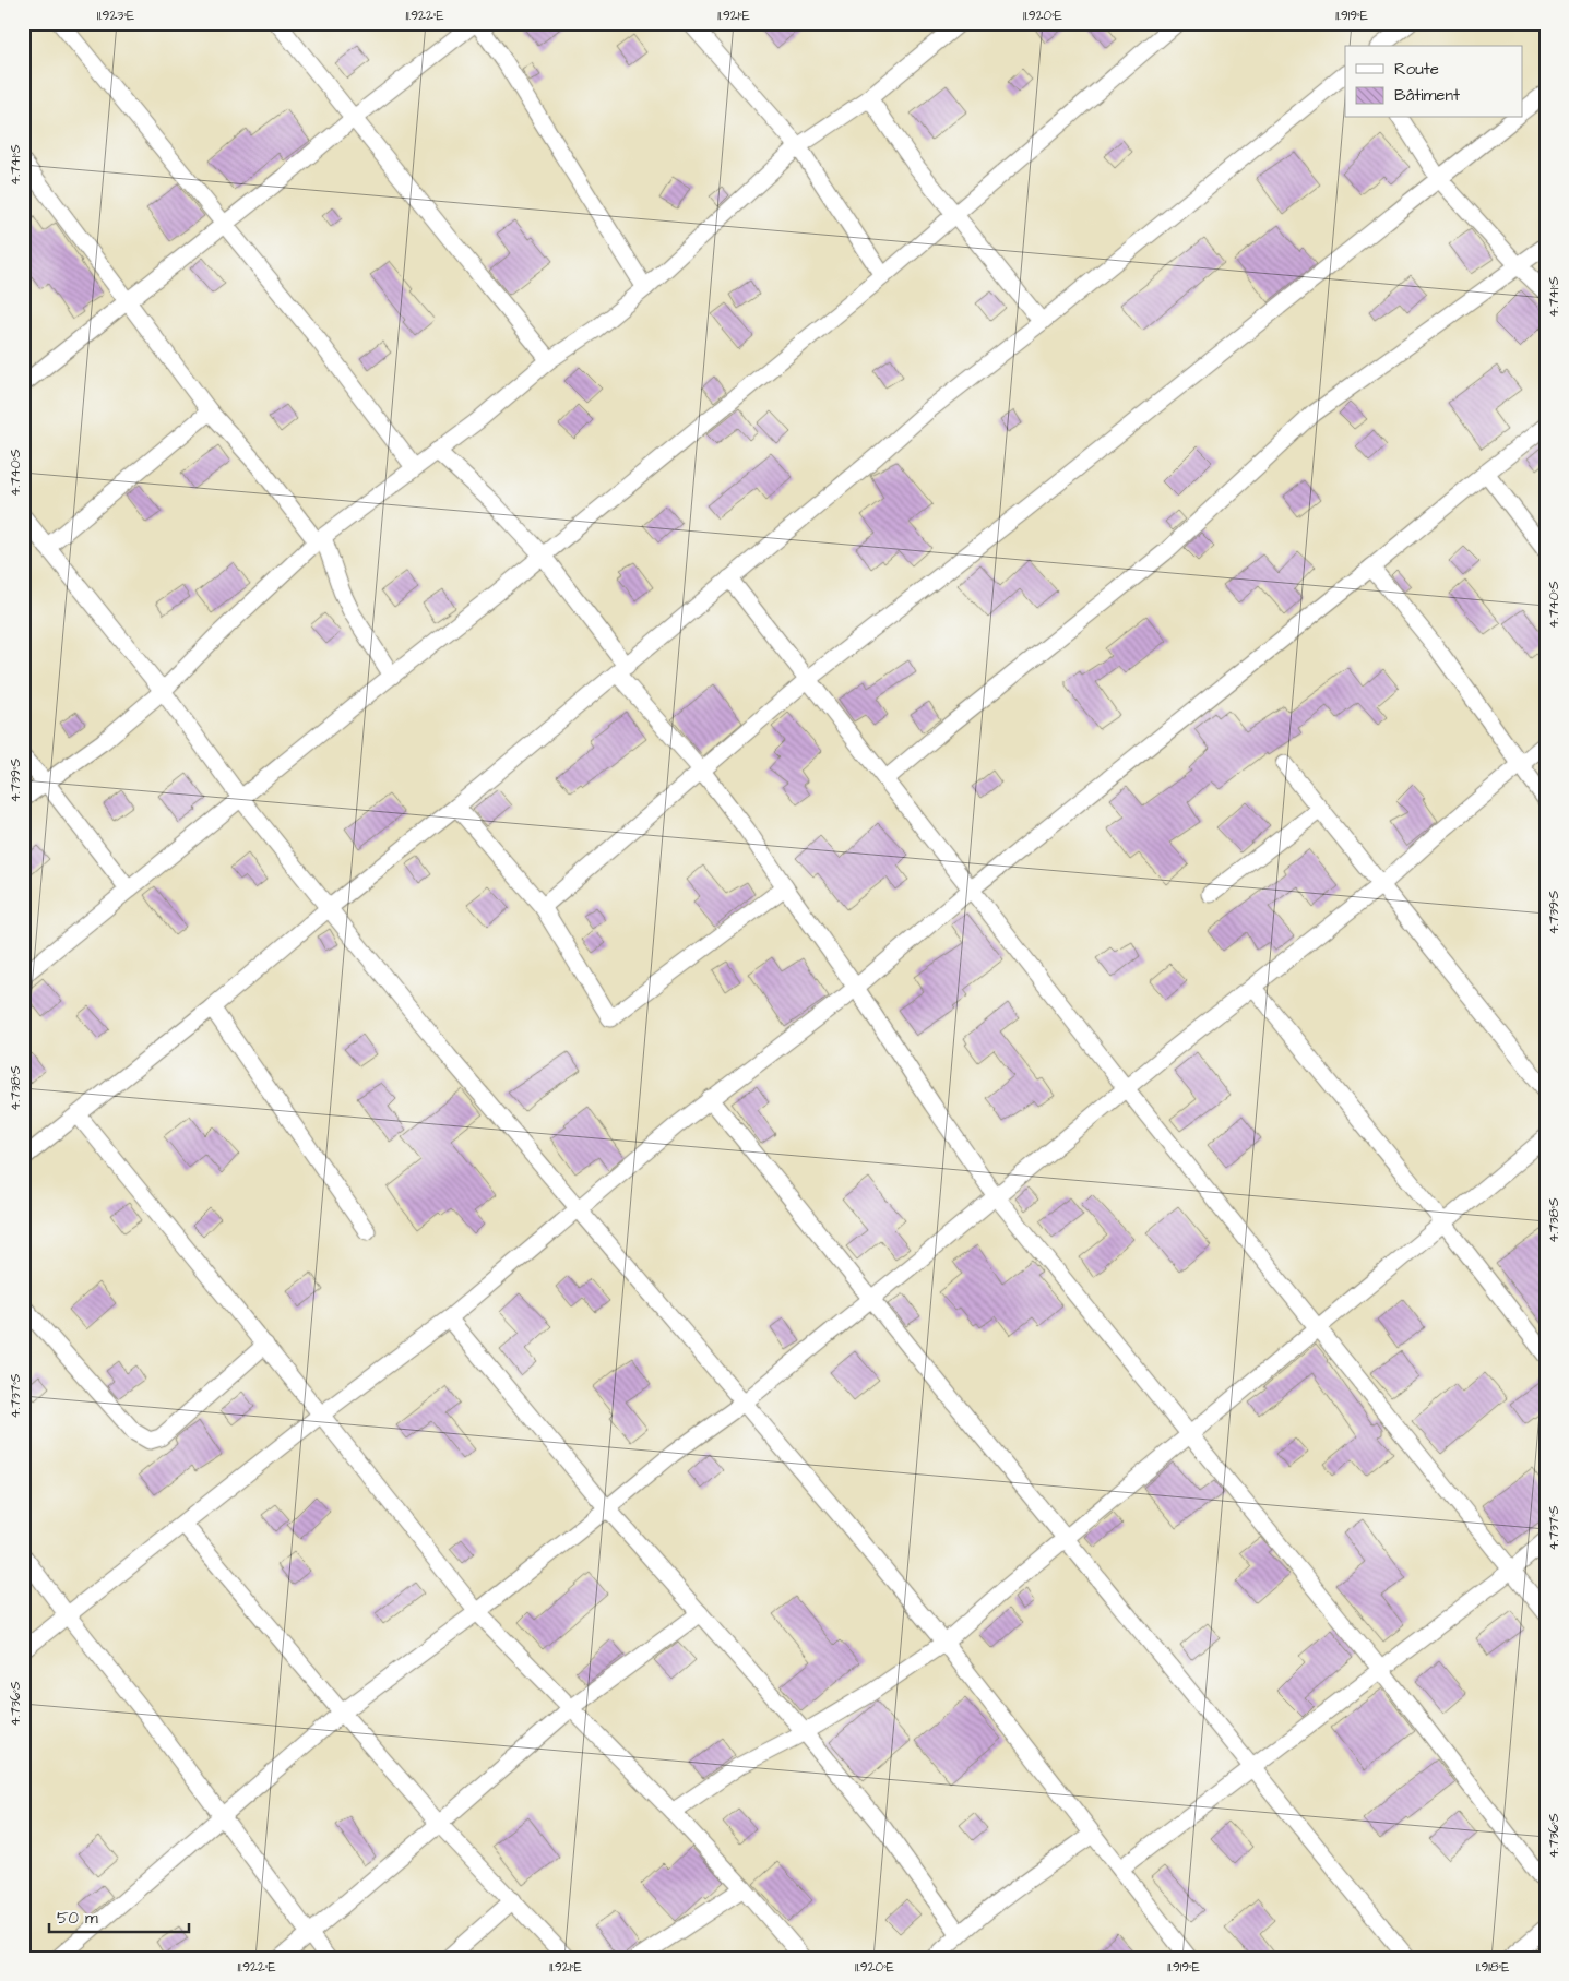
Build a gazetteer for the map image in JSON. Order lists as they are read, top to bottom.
{
  "legend": ["Route", "Bâtiment"],
  "scale_bar": "50 m",
  "coordinates": [
    "11.923°E",
    "11.922°E",
    "11.921°E",
    "11.920°E",
    "11.919°E",
    "4.741°S",
    "4.740°S",
    "4.739°S",
    "4.738°S",
    "4.737°S",
    "4.736°S",
    "11.918°E"
  ]
}
